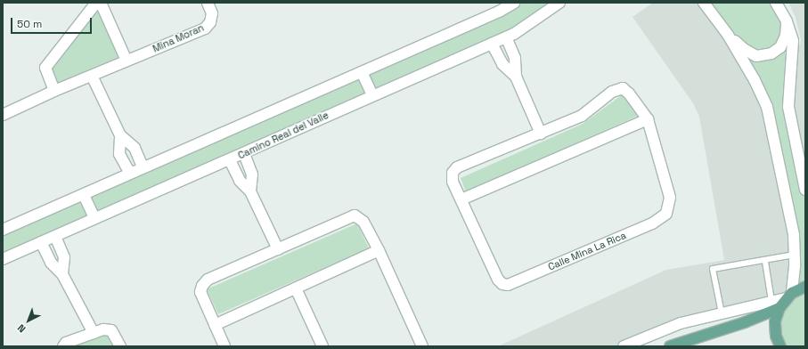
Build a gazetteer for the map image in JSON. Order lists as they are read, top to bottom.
{
  "streets": {
    "street": ["Mina Moran", "Camino Real del Valle", "Calle Mina La Rica"]
  },
  "scale_bar": "50 m",
  "north": "bottom left"
}
